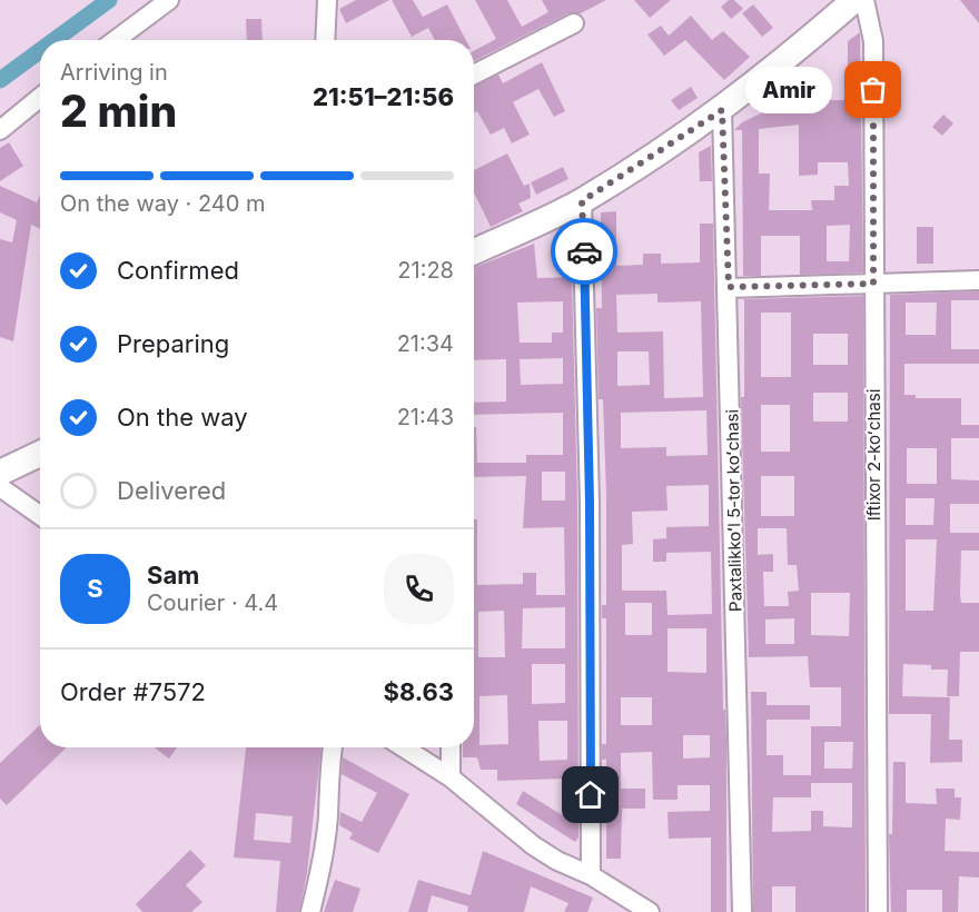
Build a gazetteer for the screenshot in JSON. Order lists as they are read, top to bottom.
{
  "streets": {
    "street": ["Iftixor 2-koʻchasi", "Paxtalikkoʻl 5-tor koʻchasi"]
  },
  "places": ["Amir"],
  "page": {
    "heading": ["2 min", "Arriving in", "21:51–21:56"],
    "panel": [
      "Sam",
      "Courier · 4.4",
      "Order #7572",
      "$8.63"
    ],
    "bubble": "Amir",
    "bar": "On the way · 240 m",
    "list": [
      ["Confirmed", "21:28"],
      ["Preparing", "21:34"],
      ["On the way", "21:43"],
      "Delivered"
    ],
    "round": "S"
  }
}
